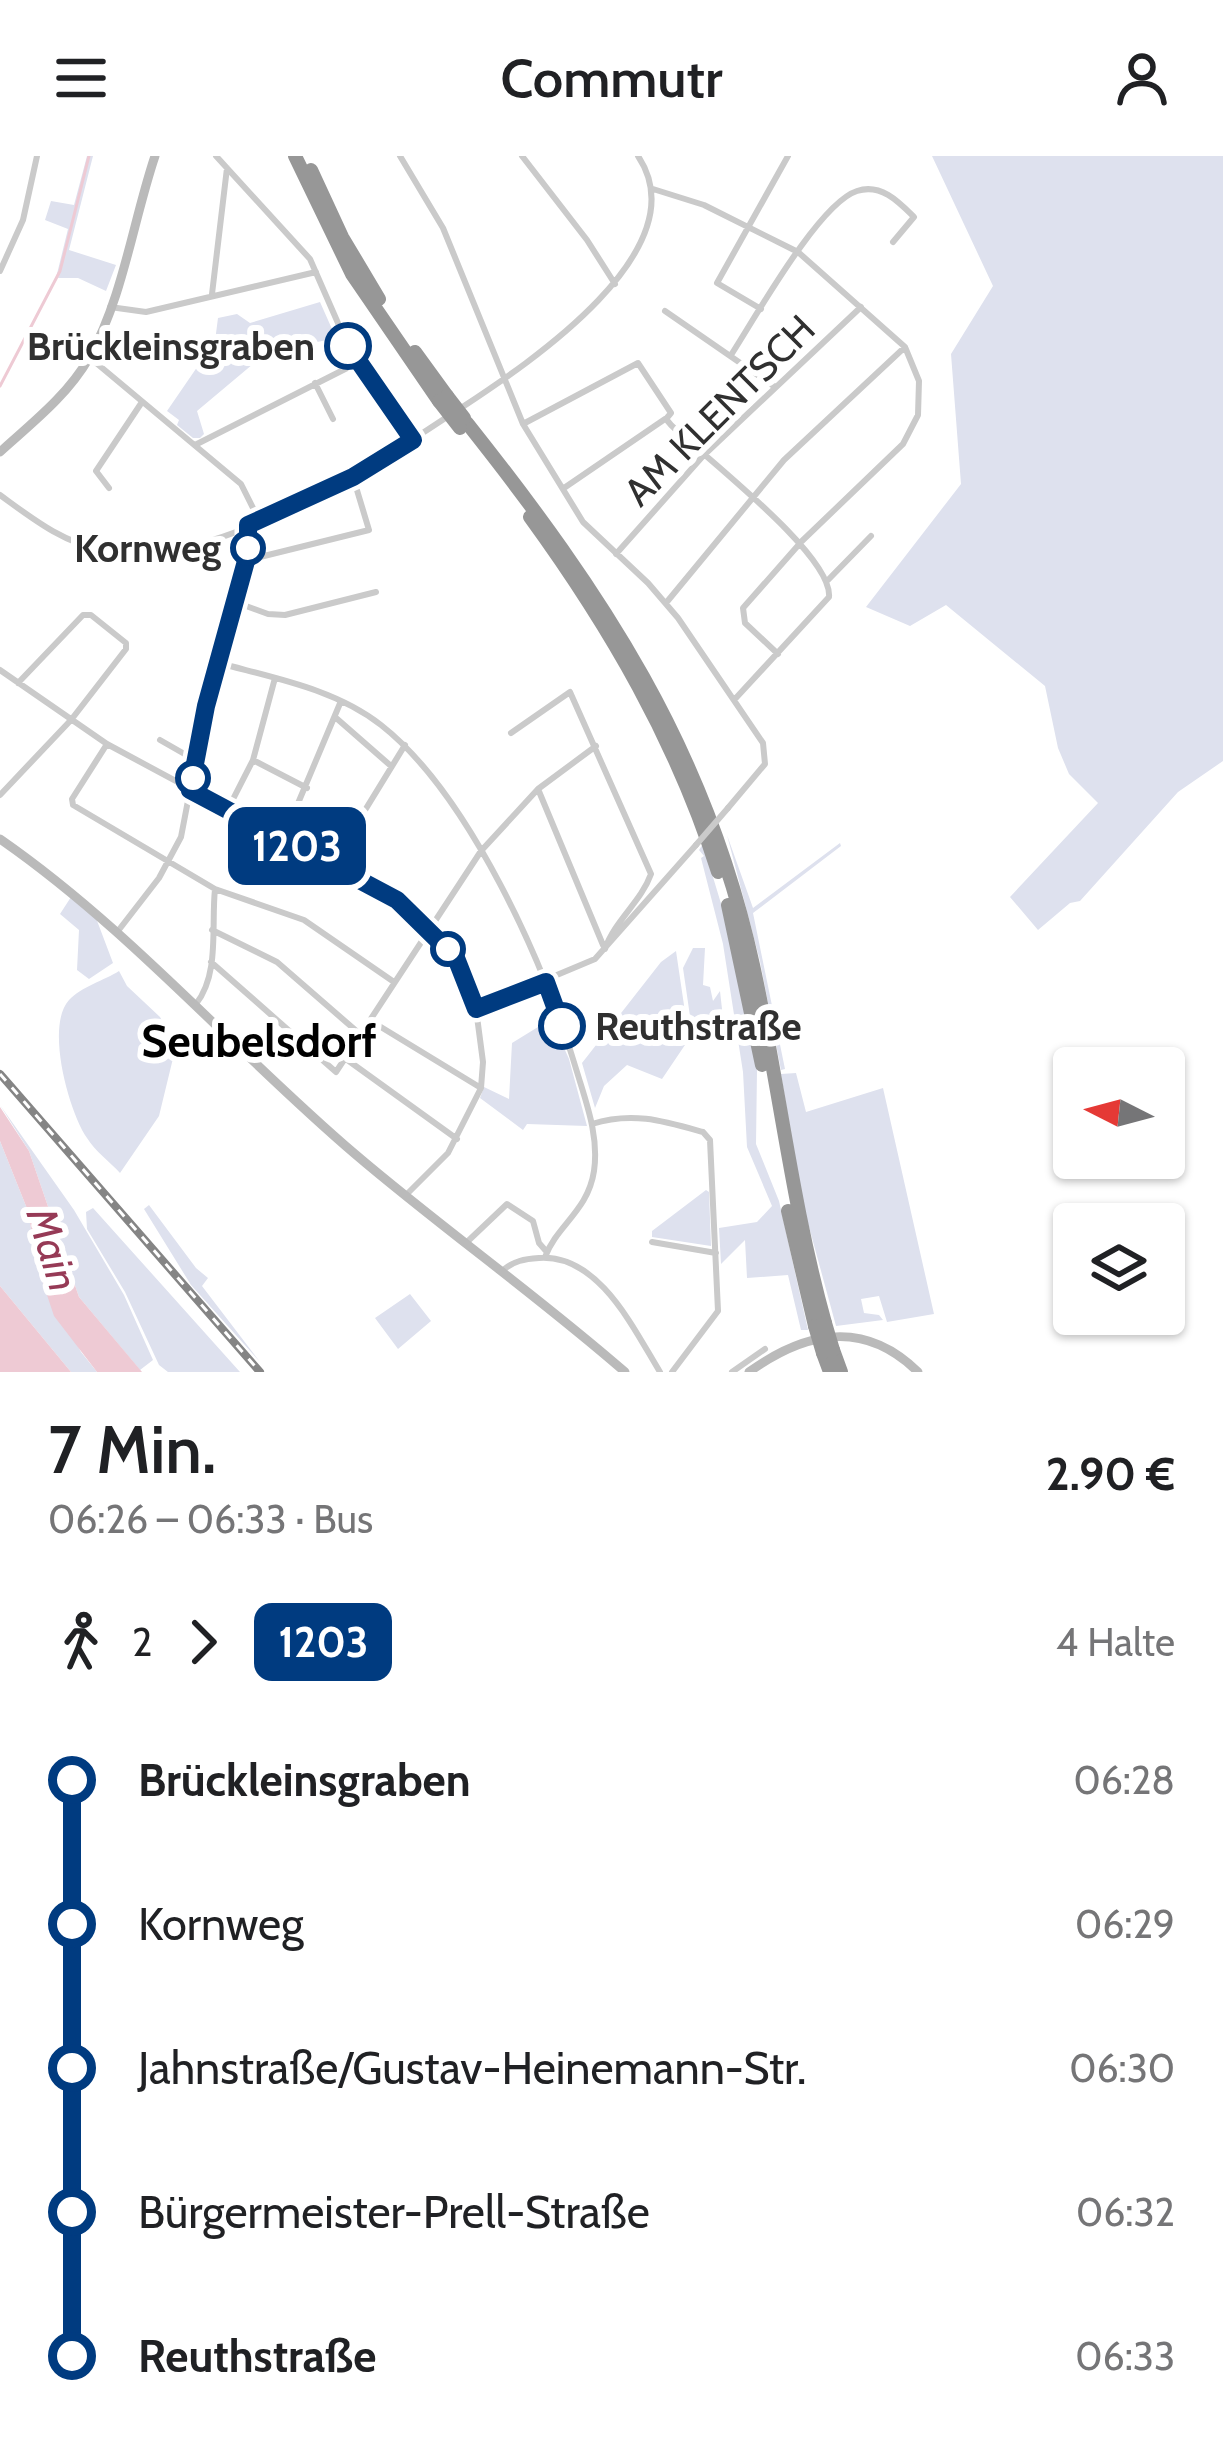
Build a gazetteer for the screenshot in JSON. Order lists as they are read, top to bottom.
{
  "streets": {
    "street": ["AM KLENTSCH"]
  },
  "districts": ["Seubelsdorf"],
  "water": ["Main"],
  "places": ["Brückleinsgraben", "Kornweg", "Reuthstraße"],
  "lines": ["bus line 1203"],
  "north": "left",
  "page": {
    "header": "Commutr",
    "on_map": "1203",
    "heading": ["7 Min.", "06:26 – 06:33 · Bus", "2.90 €"],
    "legs": ["2", "1203", "4 Halte"],
    "list": [
      {
        "name": "Brückleinsgraben",
        "value": "06:28"
      },
      {
        "name": "Kornweg",
        "value": "06:29"
      },
      {
        "name": "Jahnstraße/Gustav-Heinemann-Str.",
        "value": "06:30"
      },
      {
        "name": "Bürgermeister-Prell-Straße",
        "value": "06:32"
      },
      {
        "name": "Reuthstraße",
        "value": "06:33"
      }
    ]
  }
}
